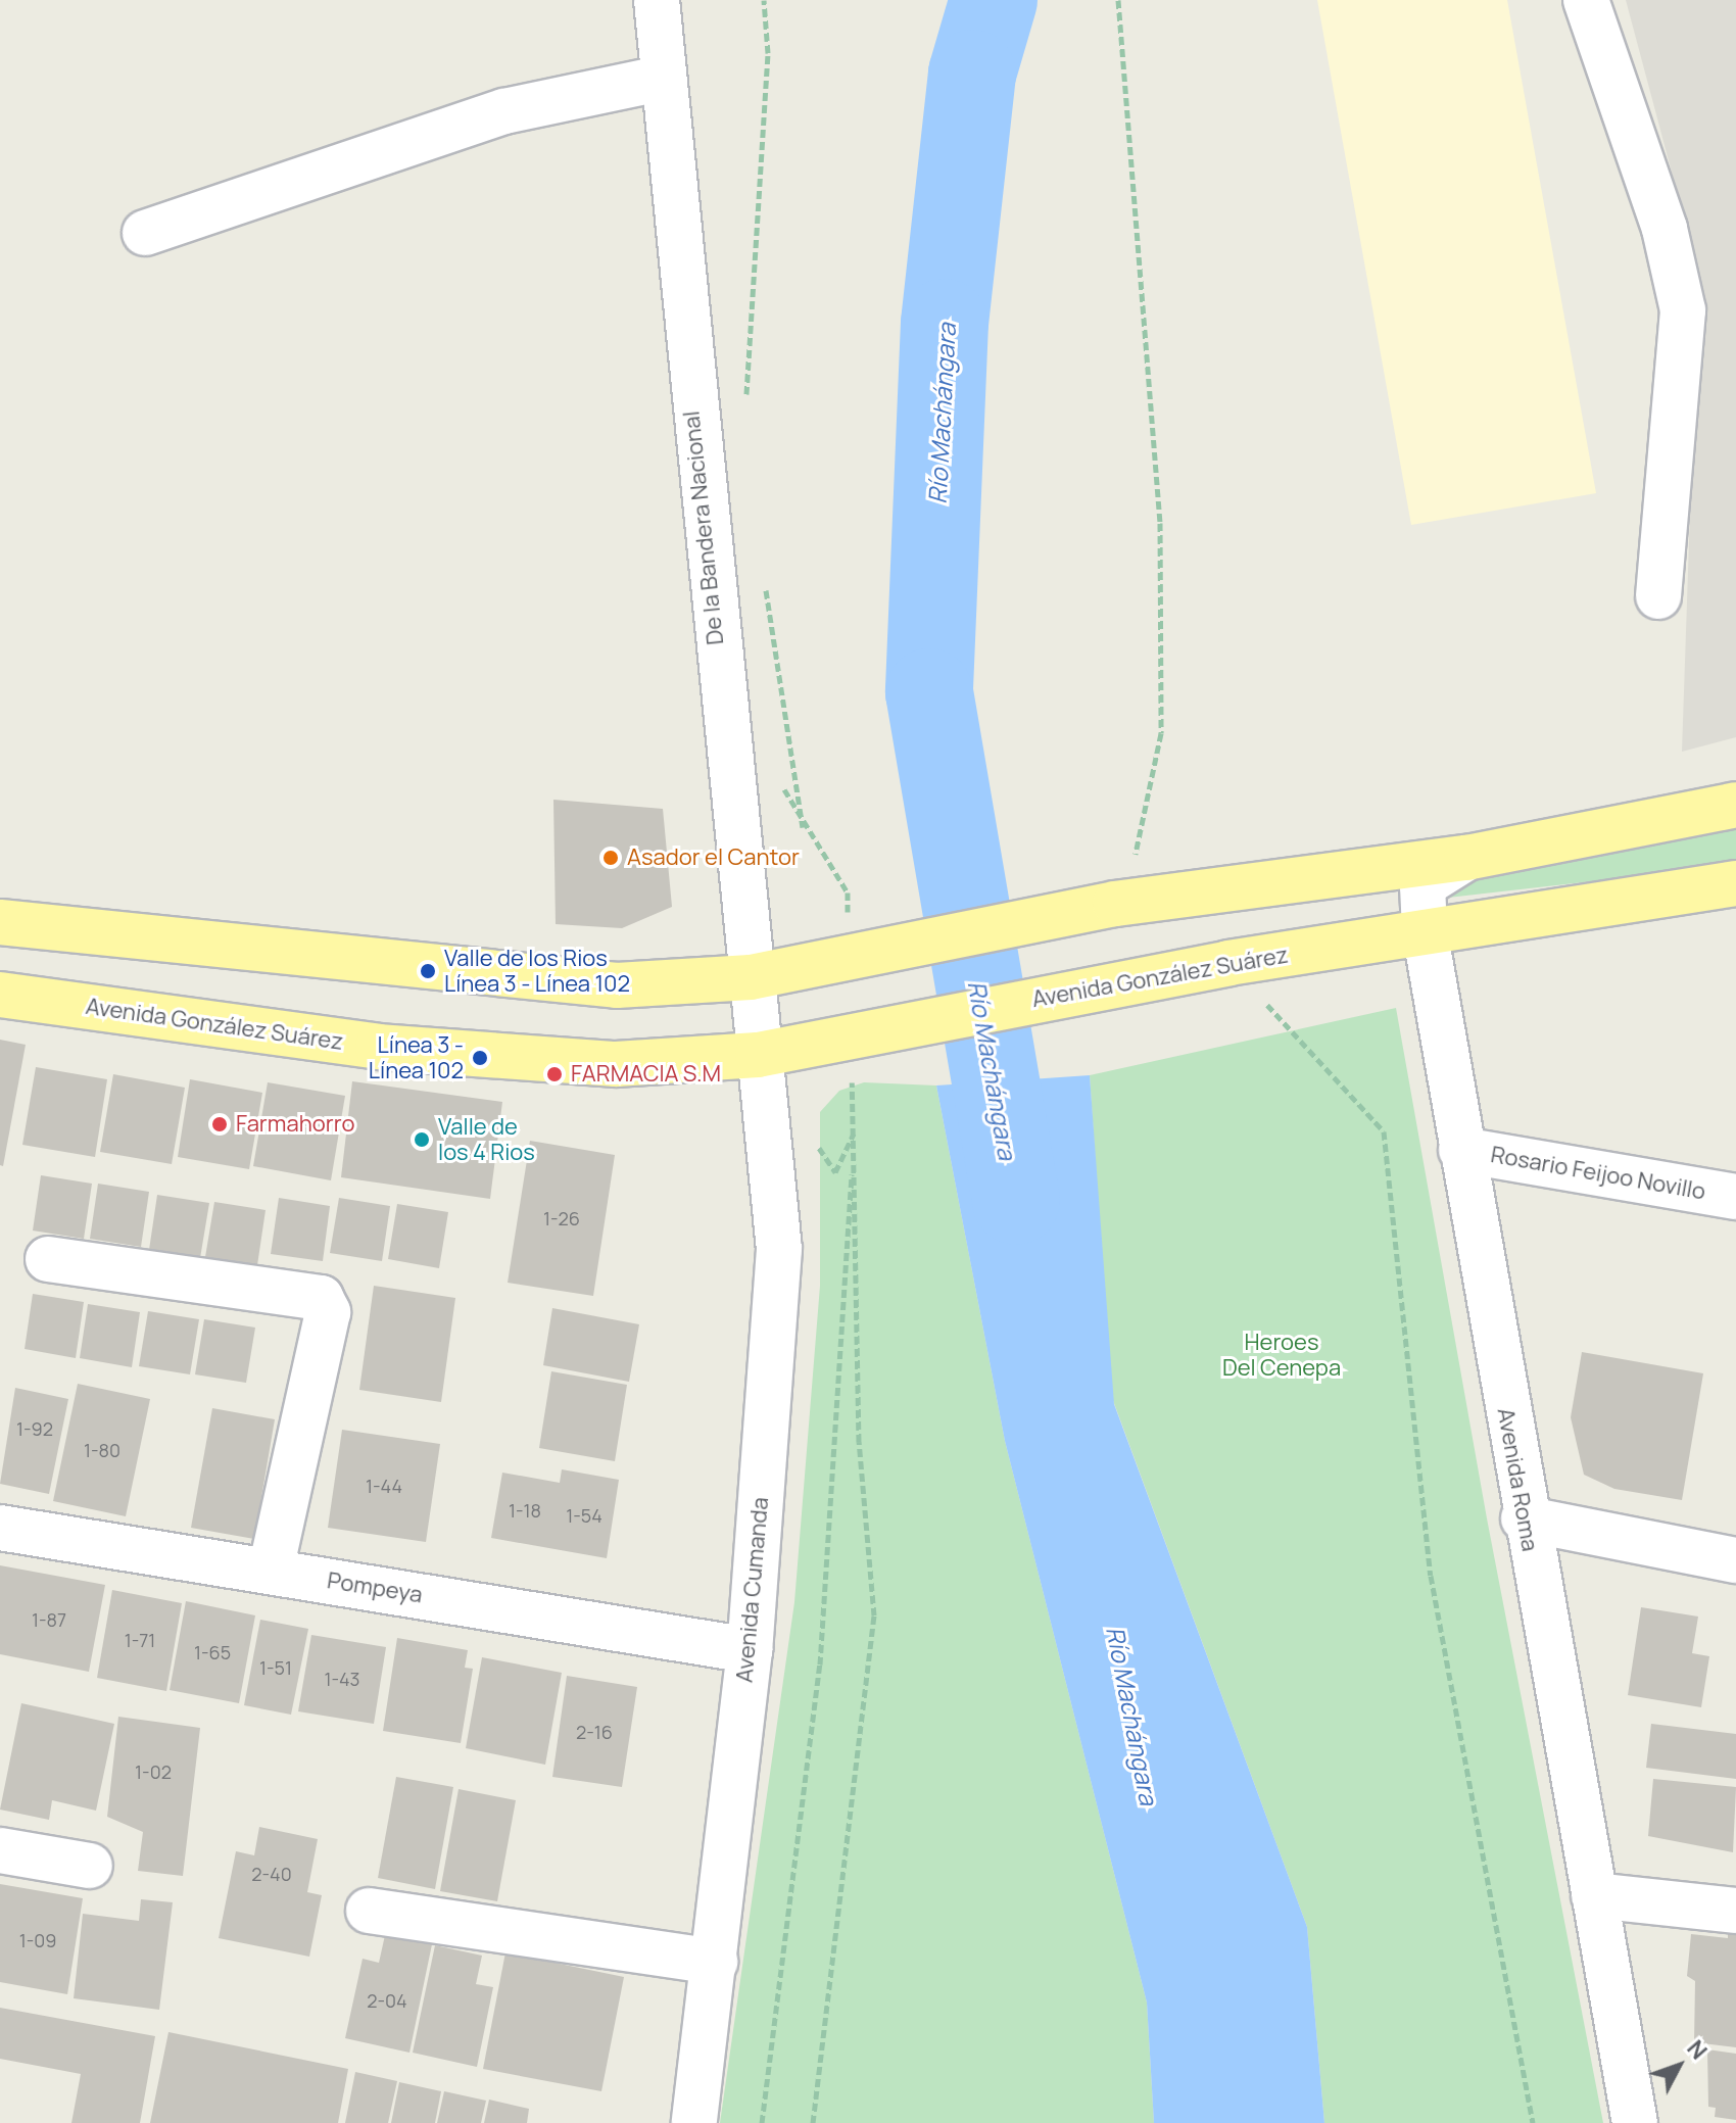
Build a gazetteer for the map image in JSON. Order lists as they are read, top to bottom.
{
  "streets": {
    "main road": ["Avenida González Suárez"],
    "street": [
      "De la Bandera Nacional",
      "Rosario Feijoo Novillo",
      "Avenida Roma",
      "Pompeya",
      "Avenida Cumanda"
    ]
  },
  "crossings": [
    ["De la Bandera Nacional", "Avenida González Suárez"],
    ["De la Bandera Nacional", "Avenida Cumanda"],
    ["Avenida González Suárez", "Avenida Roma"],
    ["Avenida González Suárez", "Avenida Cumanda"],
    ["Rosario Feijoo Novillo", "Avenida Roma"],
    ["Pompeya", "Avenida Cumanda"]
  ],
  "water": ["Río Machángara"],
  "parks": ["Heroes Del Cenepa"],
  "places": [
    "Asador el Cantor",
    "Valle de los Rios Línea 3 - Línea 102",
    "Línea 3 - Línea 102",
    "FARMACIA S.M",
    "Farmahorro",
    "Valle de los 4 Rios"
  ],
  "house_numbers": [
    "1-26",
    "1-92",
    "1-80",
    "1-44",
    "1-18",
    "1-54",
    "1-87",
    "1-71",
    "1-65",
    "1-51",
    "1-43",
    "2-16",
    "1-02",
    "2-40",
    "1-09",
    "2-04"
  ],
  "north": "top right"
}
